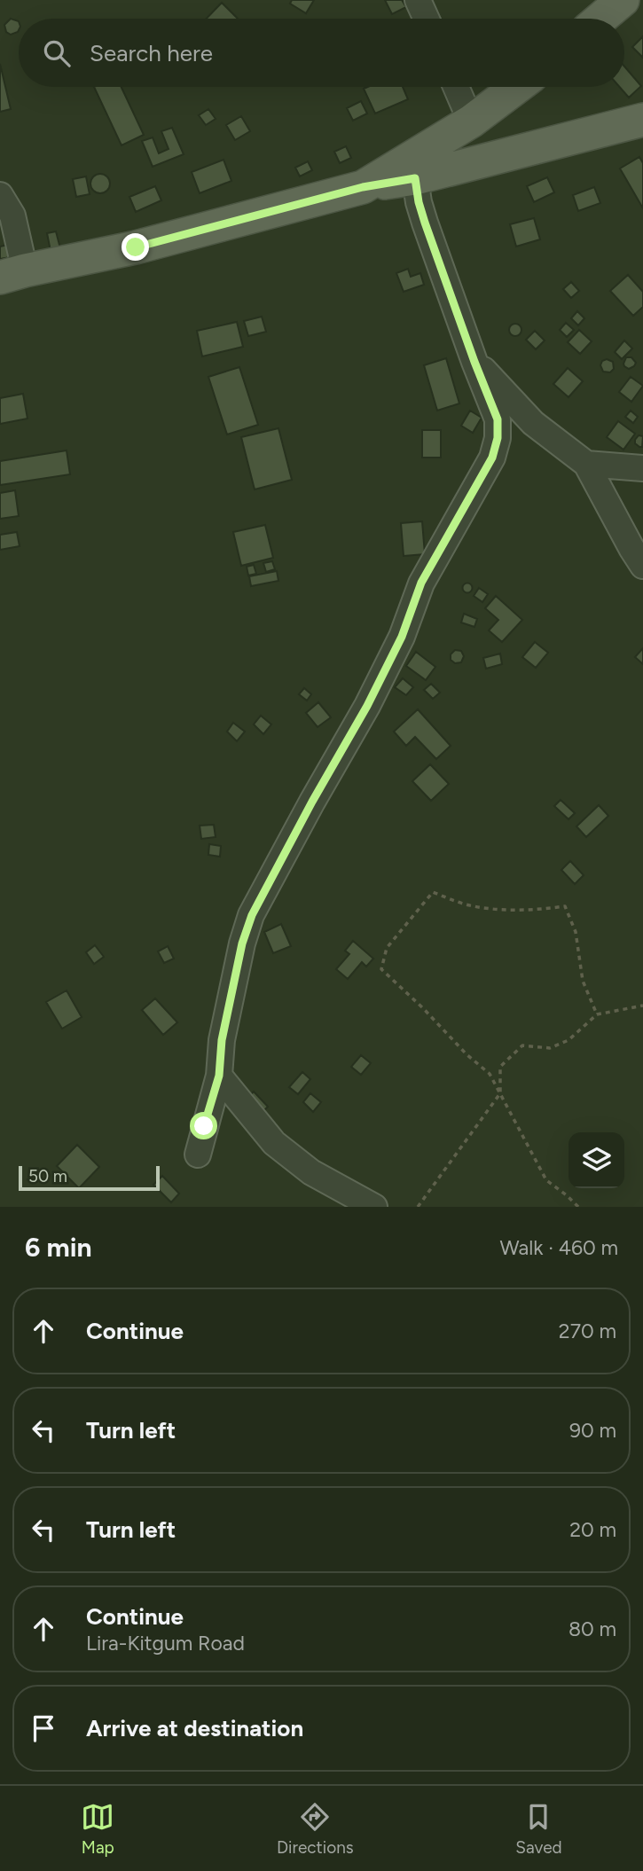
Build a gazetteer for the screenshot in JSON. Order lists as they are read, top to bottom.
{
  "scale_bar": "50 m",
  "page": {
    "search": "Search here",
    "scale": "50 m",
    "heading": ["6 min", "Walk · 460 m"],
    "list": [
      ["Continue", "270 m"],
      ["Turn left", "90 m"],
      ["Turn left", "20 m"],
      ["Continue", "Lira-Kitgum Road", "80 m"],
      "Arrive at destination"
    ],
    "nav": ["Map", "Directions", "Saved"]
  }
}
